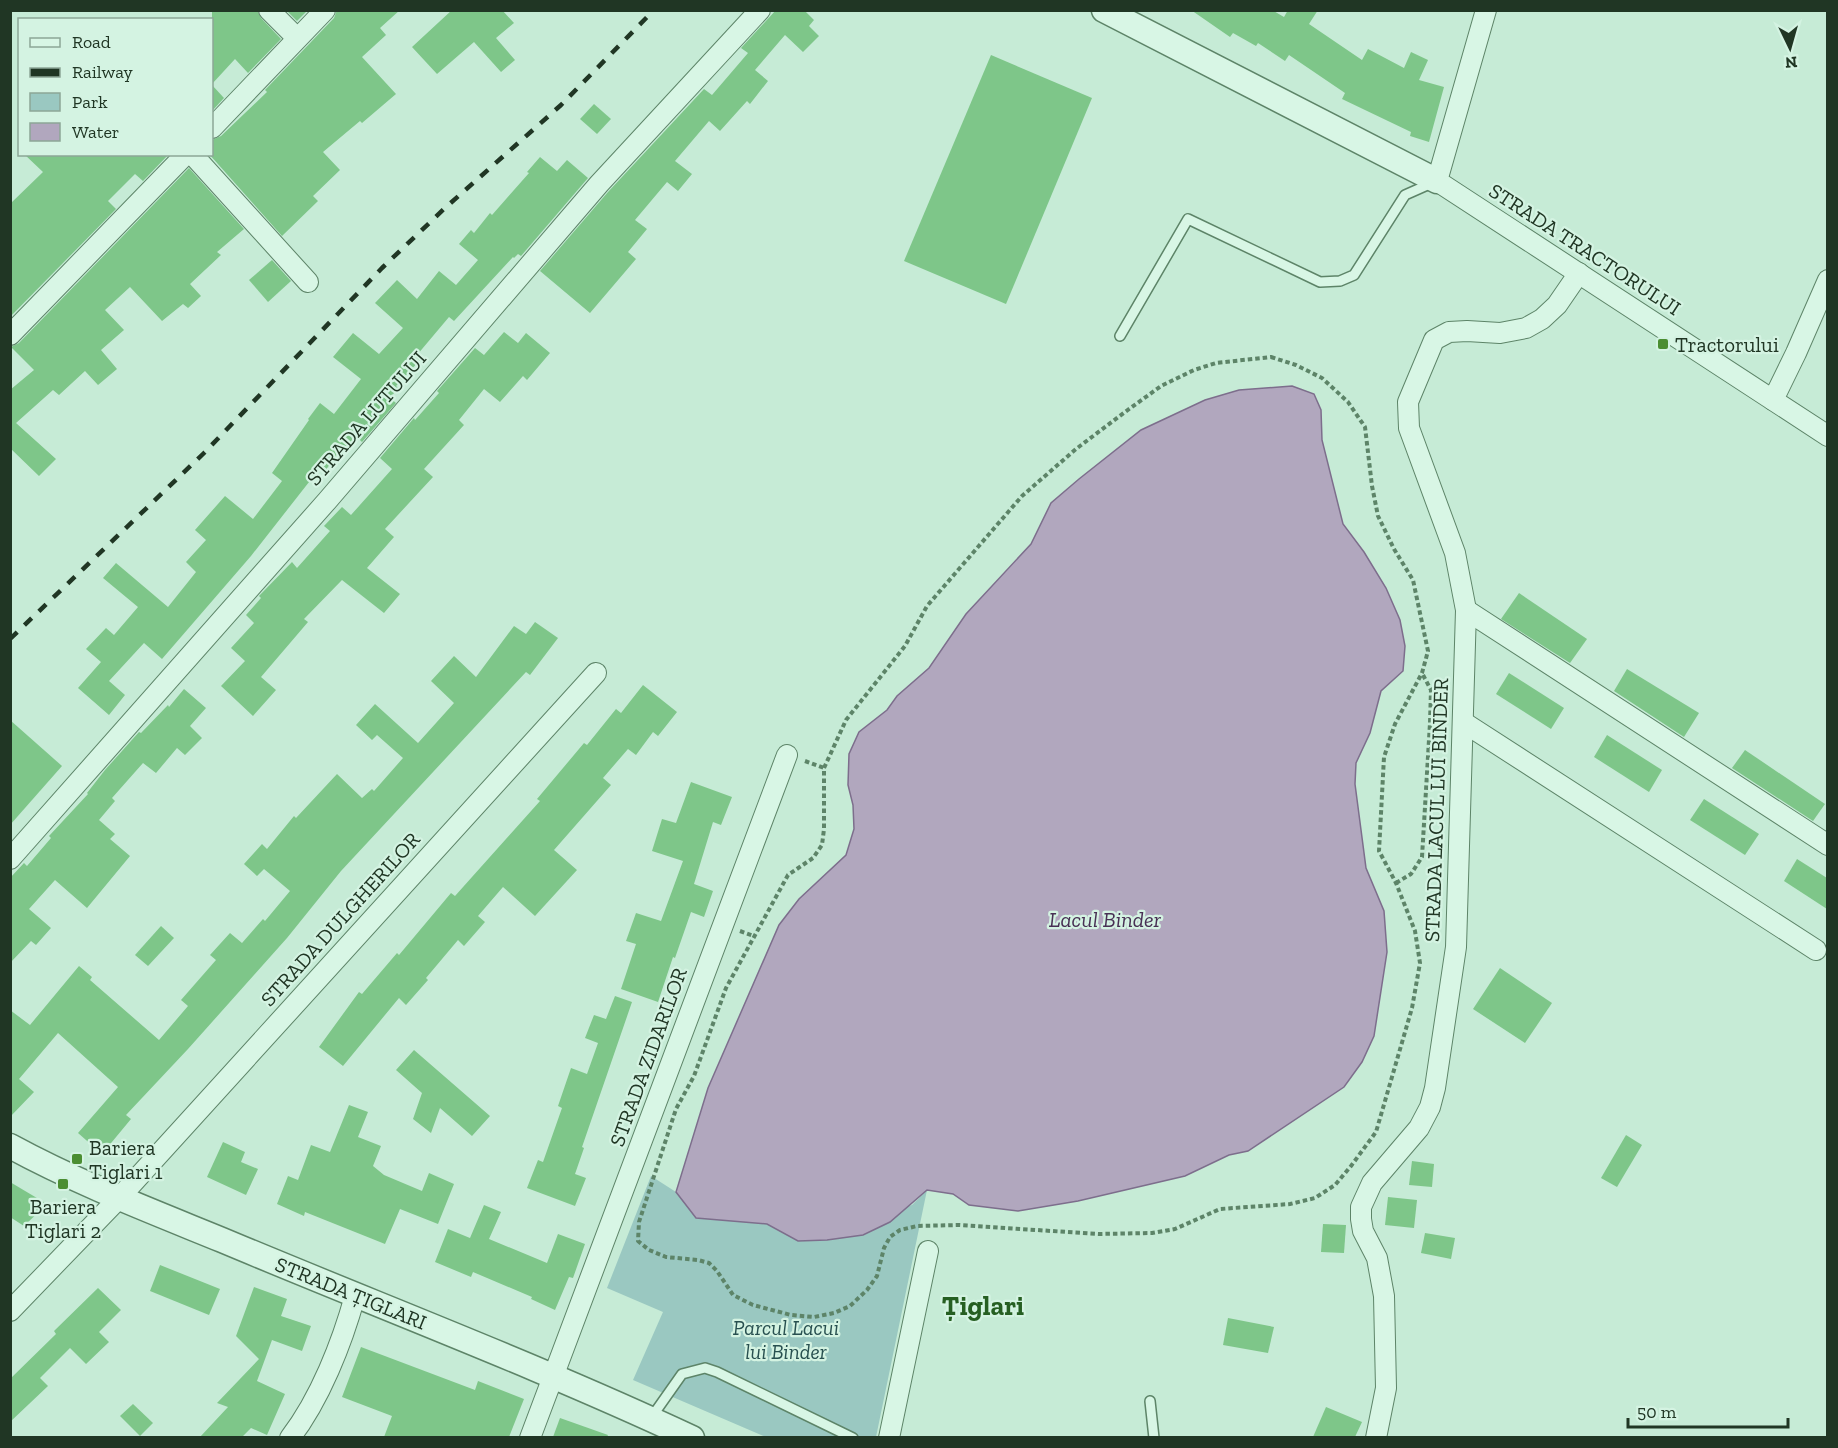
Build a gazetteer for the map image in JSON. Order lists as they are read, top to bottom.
{
  "streets": {
    "street": [
      "STRADA TRACTORULUI",
      "STRADA LUTULUI",
      "STRADA LACUL LUI BINDER",
      "STRADA DULGHERILOR",
      "STRADA ZIDARILOR",
      "STRADA ȚIGLARI"
    ]
  },
  "crossings": [
    ["STRADA TRACTORULUI", "STRADA LACUL LUI BINDER"],
    ["STRADA DULGHERILOR", "STRADA ȚIGLARI"],
    ["STRADA ZIDARILOR", "STRADA ȚIGLARI"]
  ],
  "districts": ["Țiglari"],
  "water": ["Lacul Binder"],
  "parks": ["Parcul Lacui lui Binder"],
  "places": {
    "transit": ["Tractorului", "Bariera Tiglari 1", "Bariera Tiglari 2"]
  },
  "legend": [
    "Road",
    "Railway",
    "Park",
    "Water"
  ],
  "scale_bar": "50 m",
  "north": "bottom"
}
